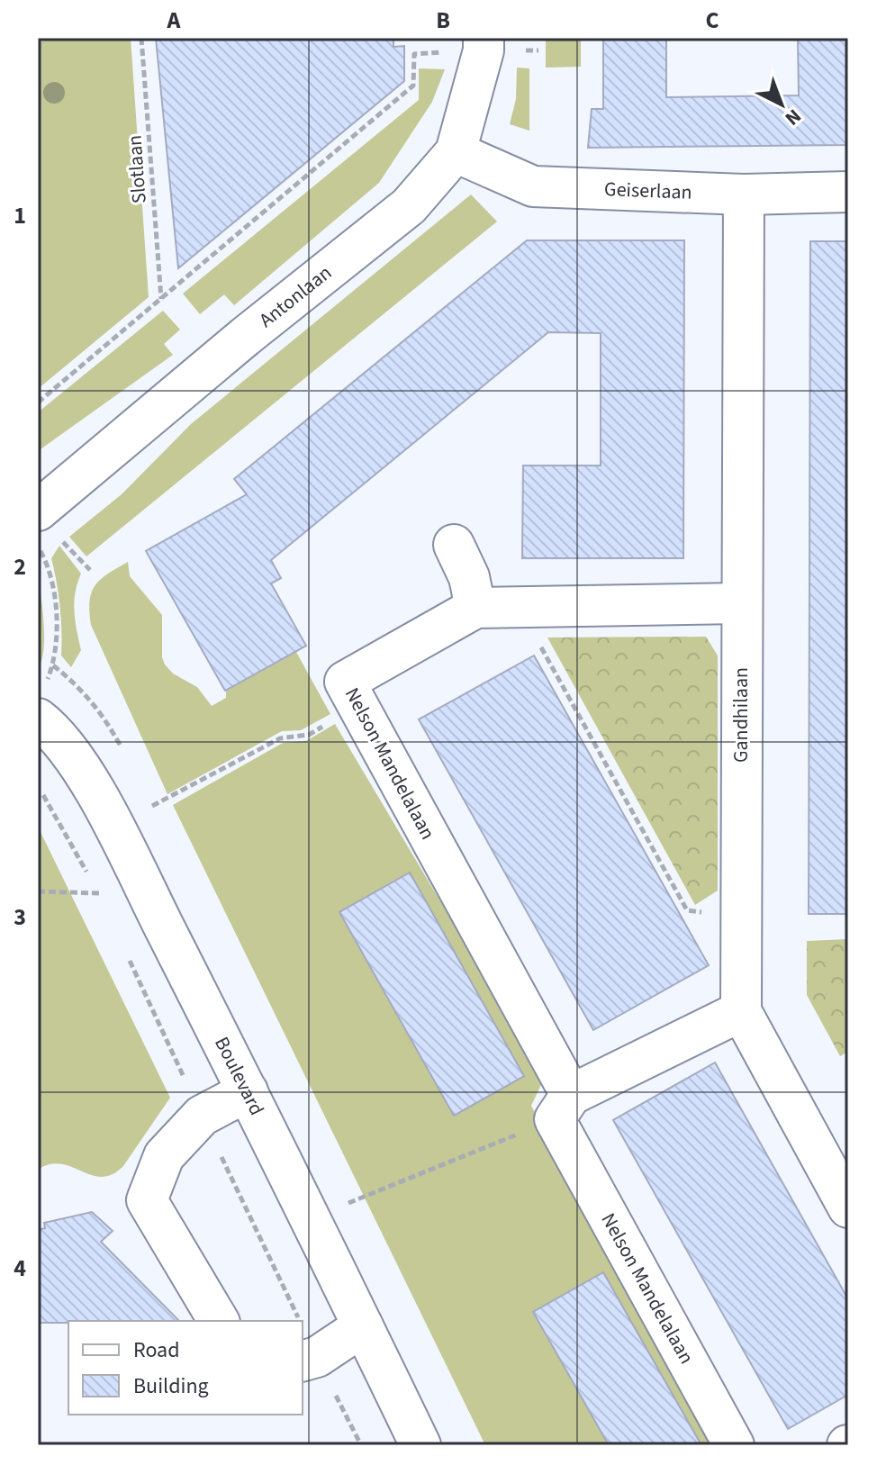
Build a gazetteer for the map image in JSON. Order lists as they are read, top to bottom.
{
  "streets": {
    "street": [
      "Geiserlaan",
      "Antonlaan",
      "Gandhilaan",
      "Nelson Mandelalaan",
      "Boulevard"
    ],
    "path": ["Slotlaan"]
  },
  "crossings": [
    ["Geiserlaan", "Antonlaan"],
    ["Geiserlaan", "Gandhilaan"],
    ["Gandhilaan", "Nelson Mandelalaan"]
  ],
  "legend": ["Road", "Building"],
  "north": "bottom right",
  "grid": {
    "columns": ["A", "B", "C"],
    "rows": [
      "1",
      "2",
      "3",
      "4"
    ]
  }
}
